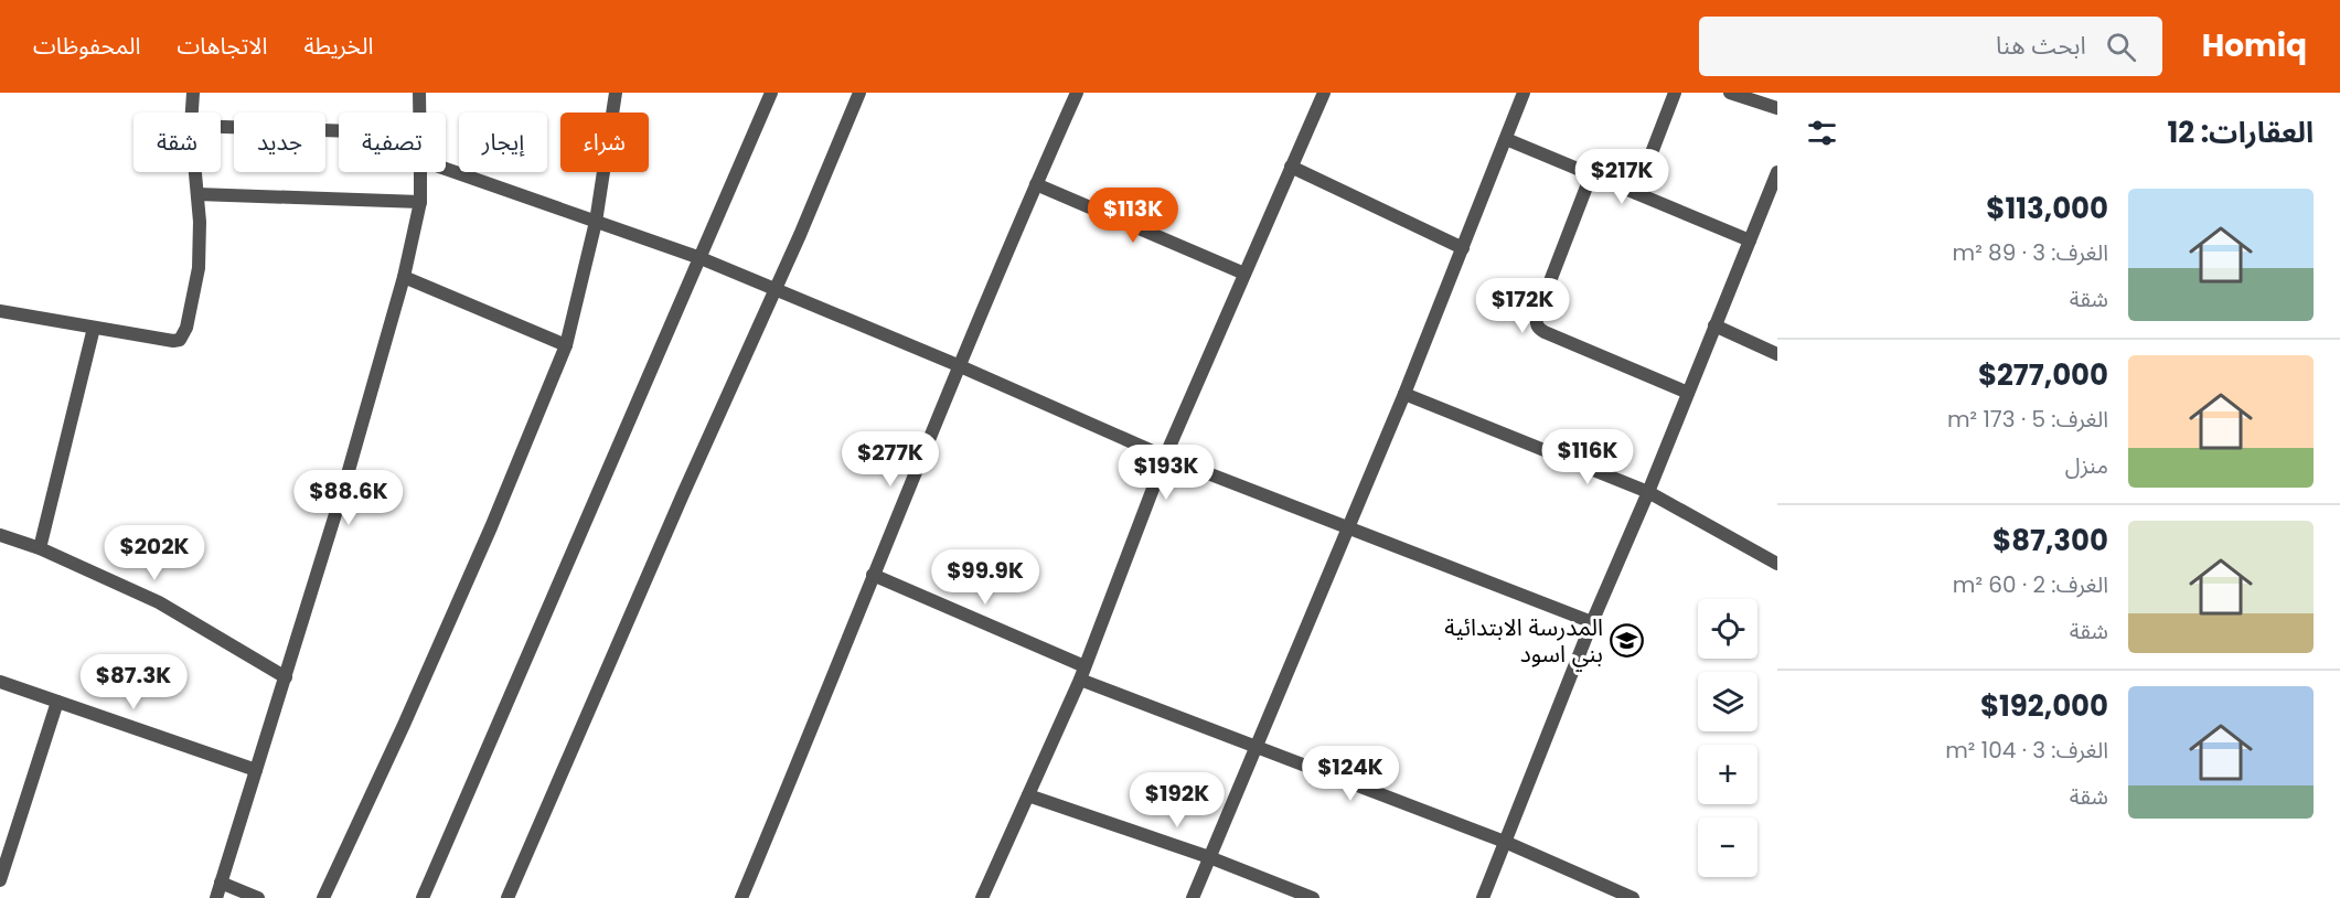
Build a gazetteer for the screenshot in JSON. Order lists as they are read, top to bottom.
{
  "places": {
    "school or university": ["المدرسة الابتدائية بني اسود"]
  },
  "page": {
    "header": "Homiq",
    "search": "ابحث هنا",
    "nav": ["الخريطة", "الاتجاهات", "المحفوظات"],
    "heading": "العقارات: 12",
    "chip": [
      "شراء",
      "إيجار",
      "تصفية",
      "جديد",
      "شقة"
    ],
    "price": [
      "$217K",
      "$113K",
      "$172K",
      "$116K",
      "$277K",
      "$193K",
      "$88.6K",
      "$202K",
      "$99.9K",
      "$87.3K",
      "$124K",
      "$192K"
    ],
    "list": [
      {
        "name": "$113,000",
        "note": "الغرف: 3 · 89 m² · شقة"
      },
      {
        "name": "$277,000",
        "note": "الغرف: 5 · 173 m² · منزل"
      },
      {
        "name": "$87,300",
        "note": "الغرف: 2 · 60 m² · شقة"
      },
      {
        "name": "$192,000",
        "note": "الغرف: 3 · 104 m² · شقة"
      }
    ],
    "map_buttons": ["+", "−"]
  }
}
